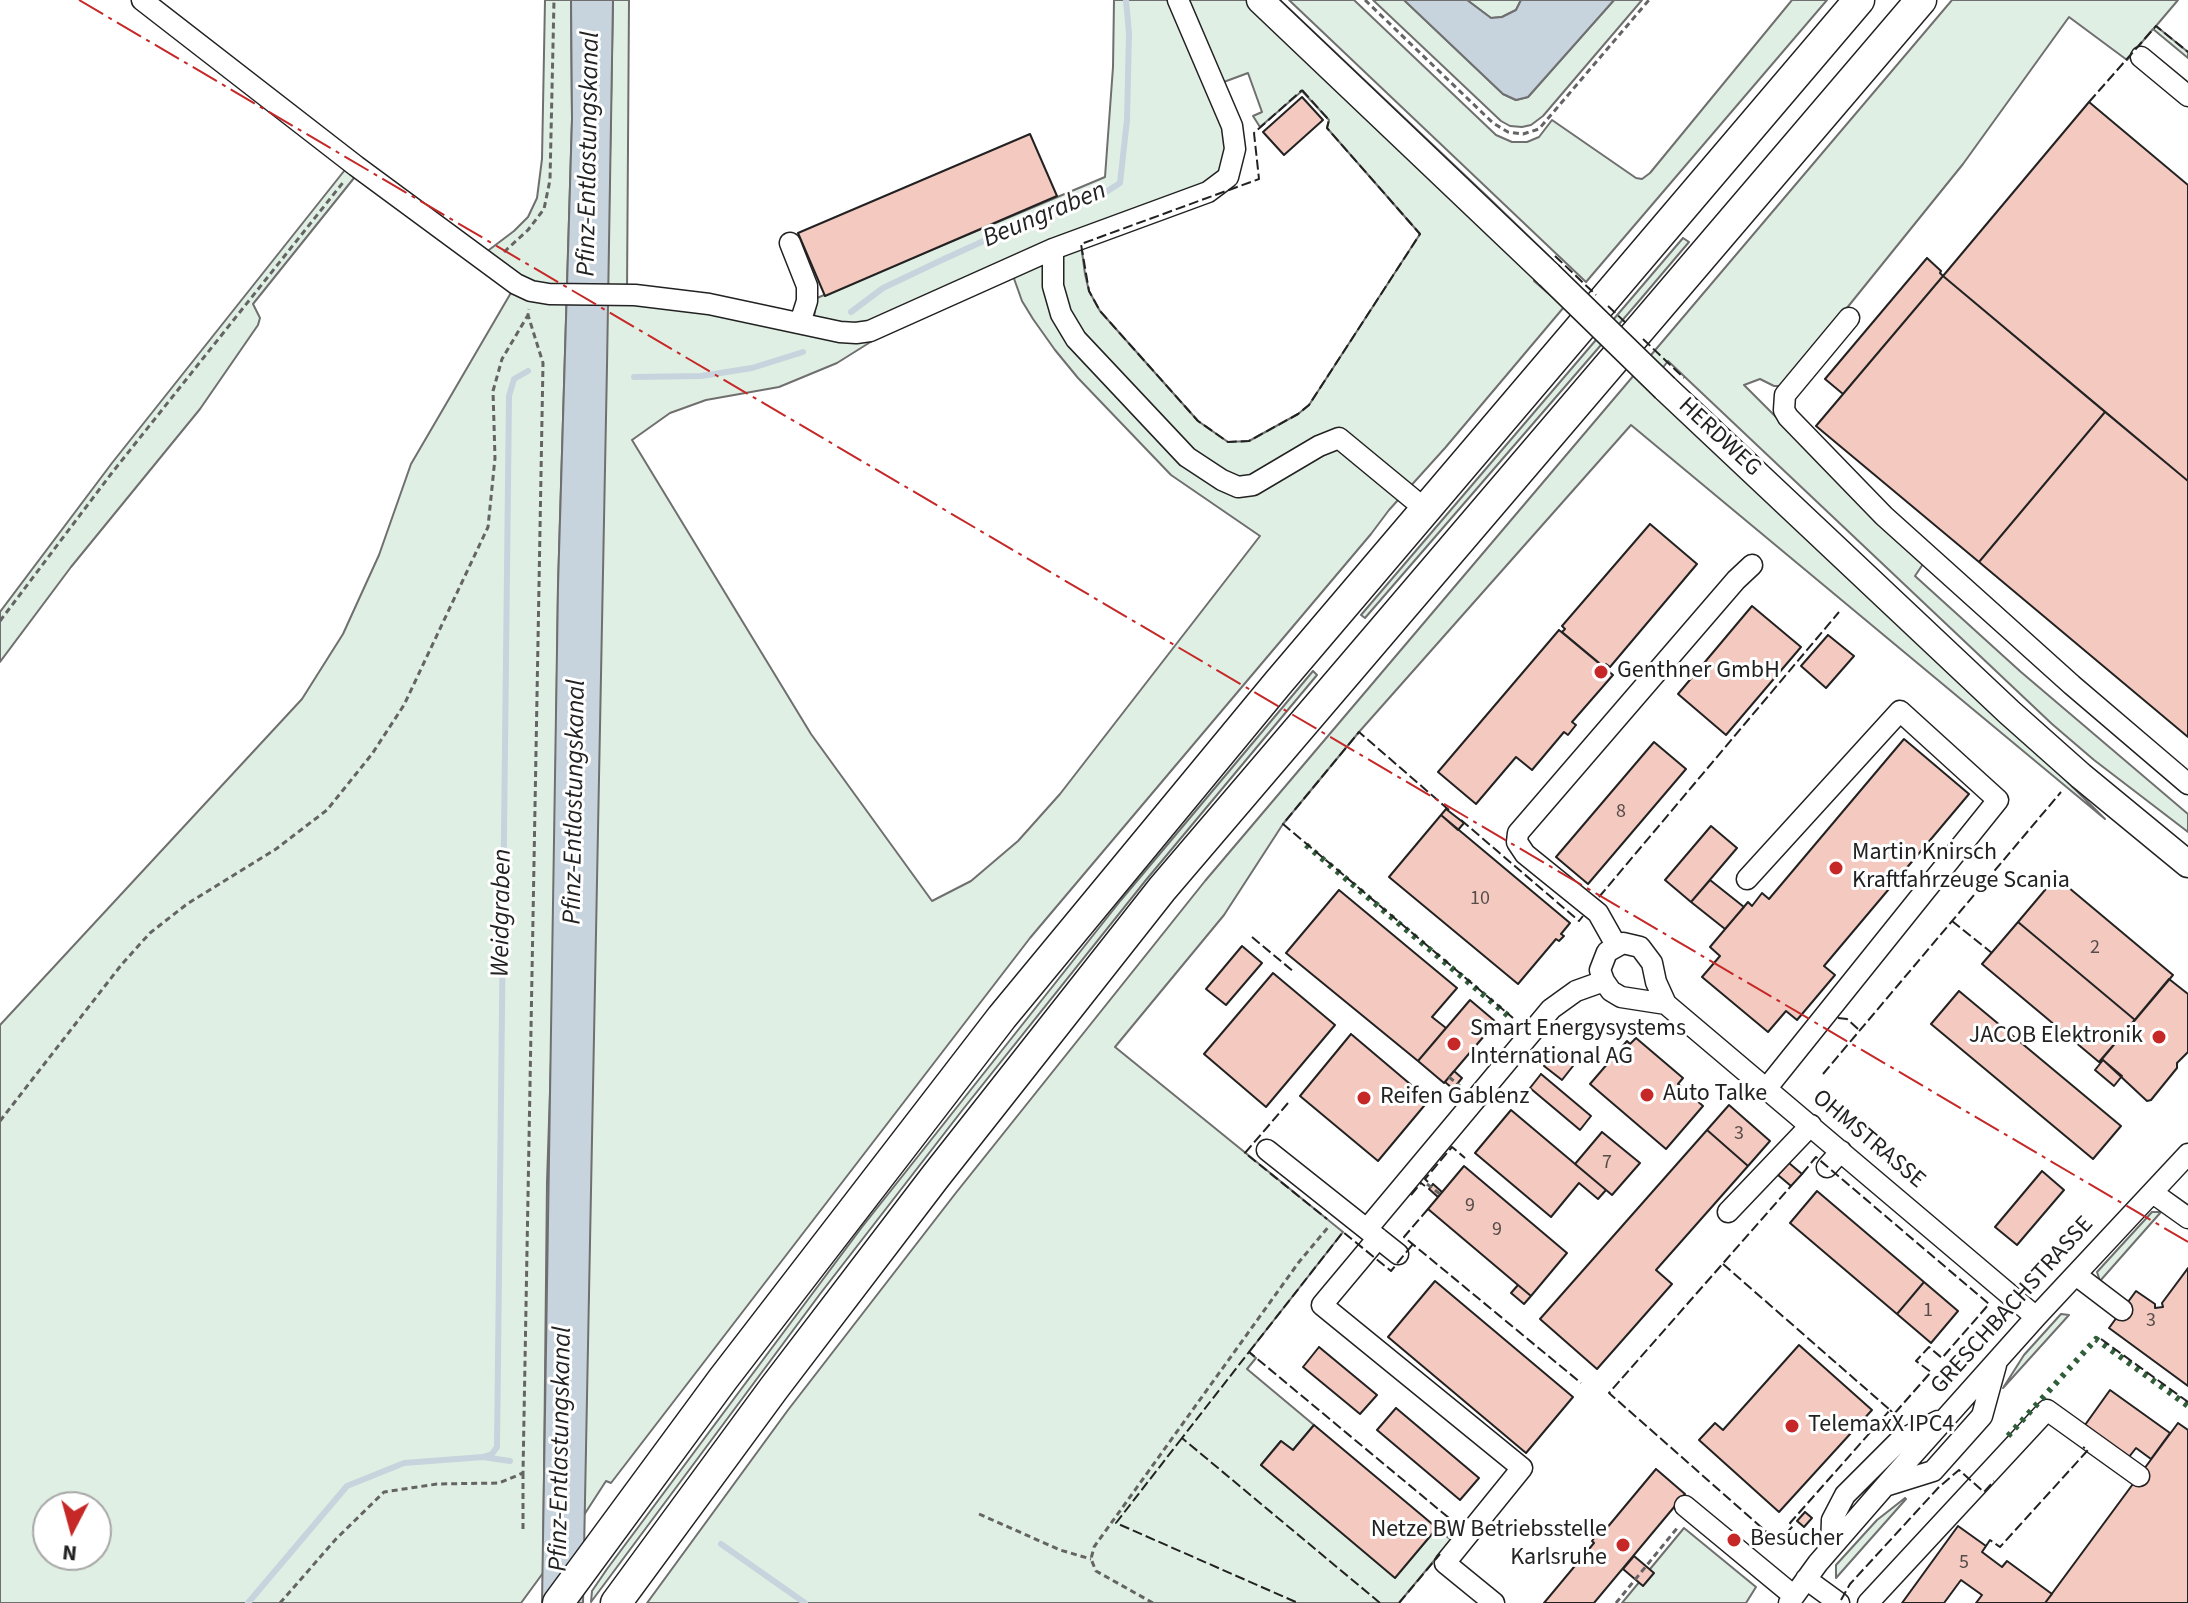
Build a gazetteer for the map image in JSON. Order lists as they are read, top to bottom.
{
  "streets": {
    "main road": ["HERDWEG"],
    "street": ["OHMSTRASSE", "GRESCHBACHSTRASSE"]
  },
  "crossings": [
    ["OHMSTRASSE", "GRESCHBACHSTRASSE"]
  ],
  "water": ["Pfinz-Entlastungskanal", "Beungraben", "Weidgraben"],
  "places": [
    "Genthner GmbH",
    "Martin Knirsch Kraftfahrzeuge Scania",
    "JACOB Elektronik",
    "Smart Energysystems International AG",
    "Auto Talke",
    "Reifen Gablenz",
    "TelemaxX IPC4",
    "Besucher",
    "Netze BW Betriebsstelle Karlsruhe"
  ],
  "house_numbers": [
    "8",
    "10",
    "2",
    "3",
    "7",
    "9",
    "9",
    "1",
    "3",
    "5"
  ],
  "north": "bottom"
}
